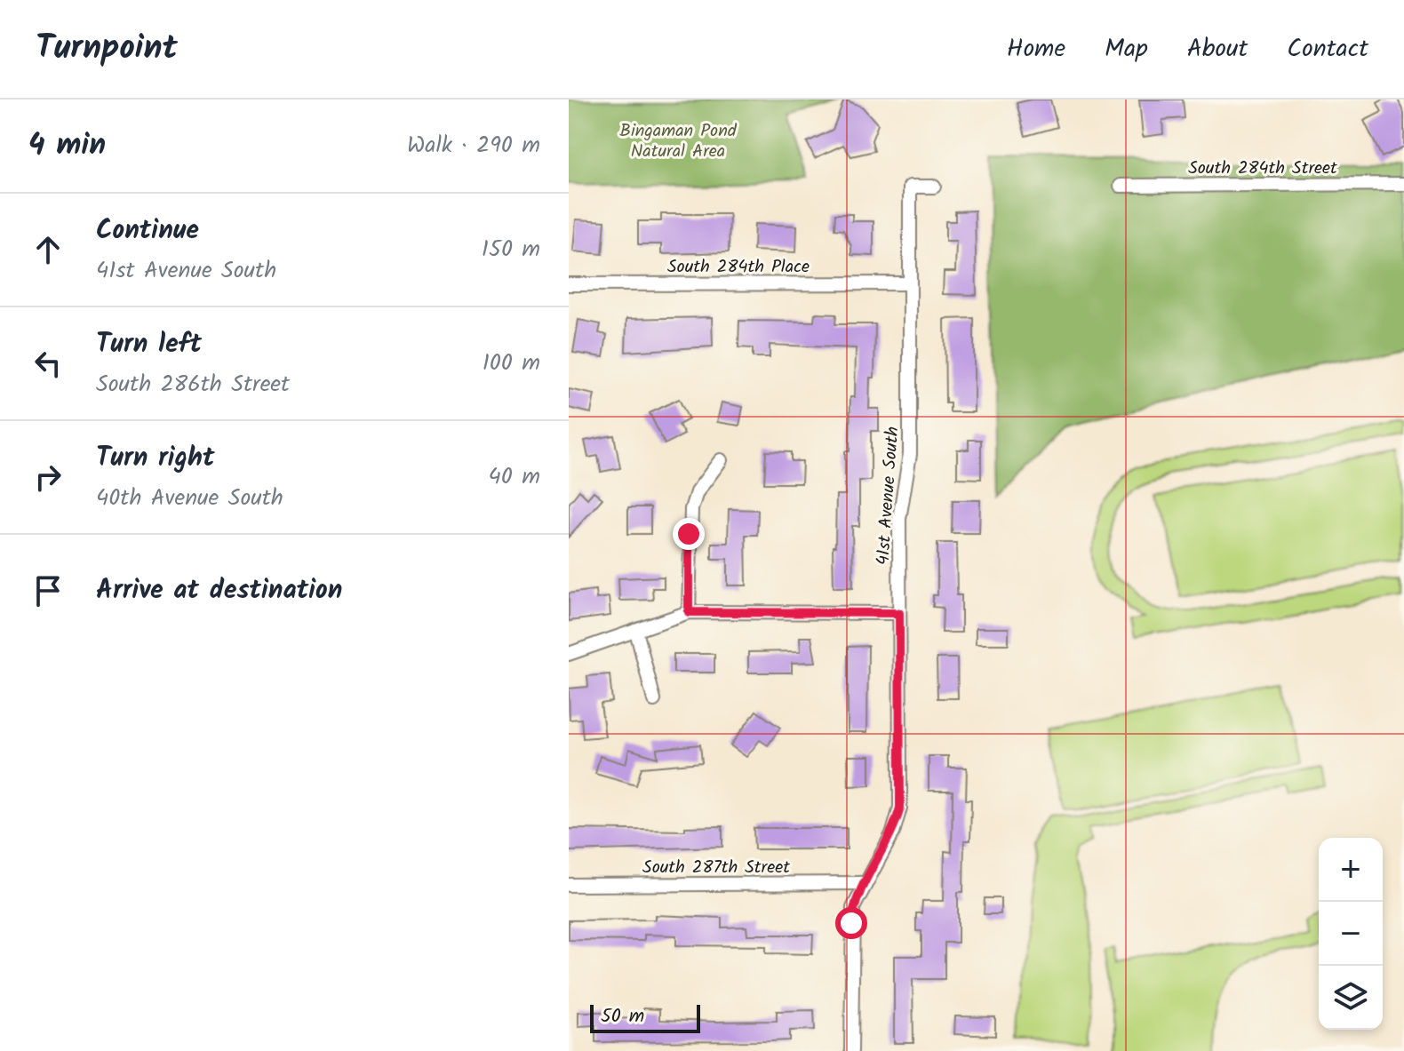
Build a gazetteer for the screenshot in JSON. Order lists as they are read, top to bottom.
{
  "streets": {
    "street": [
      "South 284th Street",
      "South 284th Place",
      "41st Avenue South",
      "South 287th Street"
    ]
  },
  "crossings": [
    ["South 284th Place", "41st Avenue South"],
    ["41st Avenue South", "South 287th Street"]
  ],
  "parks": ["Bingaman Pond Natural Area"],
  "scale_bar": "50 m",
  "page": {
    "header": "Turnpoint",
    "nav": [
      "Home",
      "Map",
      "About",
      "Contact"
    ],
    "heading": ["4 min", "Walk · 290 m"],
    "list": [
      ["Continue", "41st Avenue South", "150 m"],
      ["Turn left", "South 286th Street", "100 m"],
      ["Turn right", "40th Avenue South", "40 m"],
      "Arrive at destination"
    ],
    "map_buttons": ["+", "−"],
    "scale": "50 m"
  }
}
